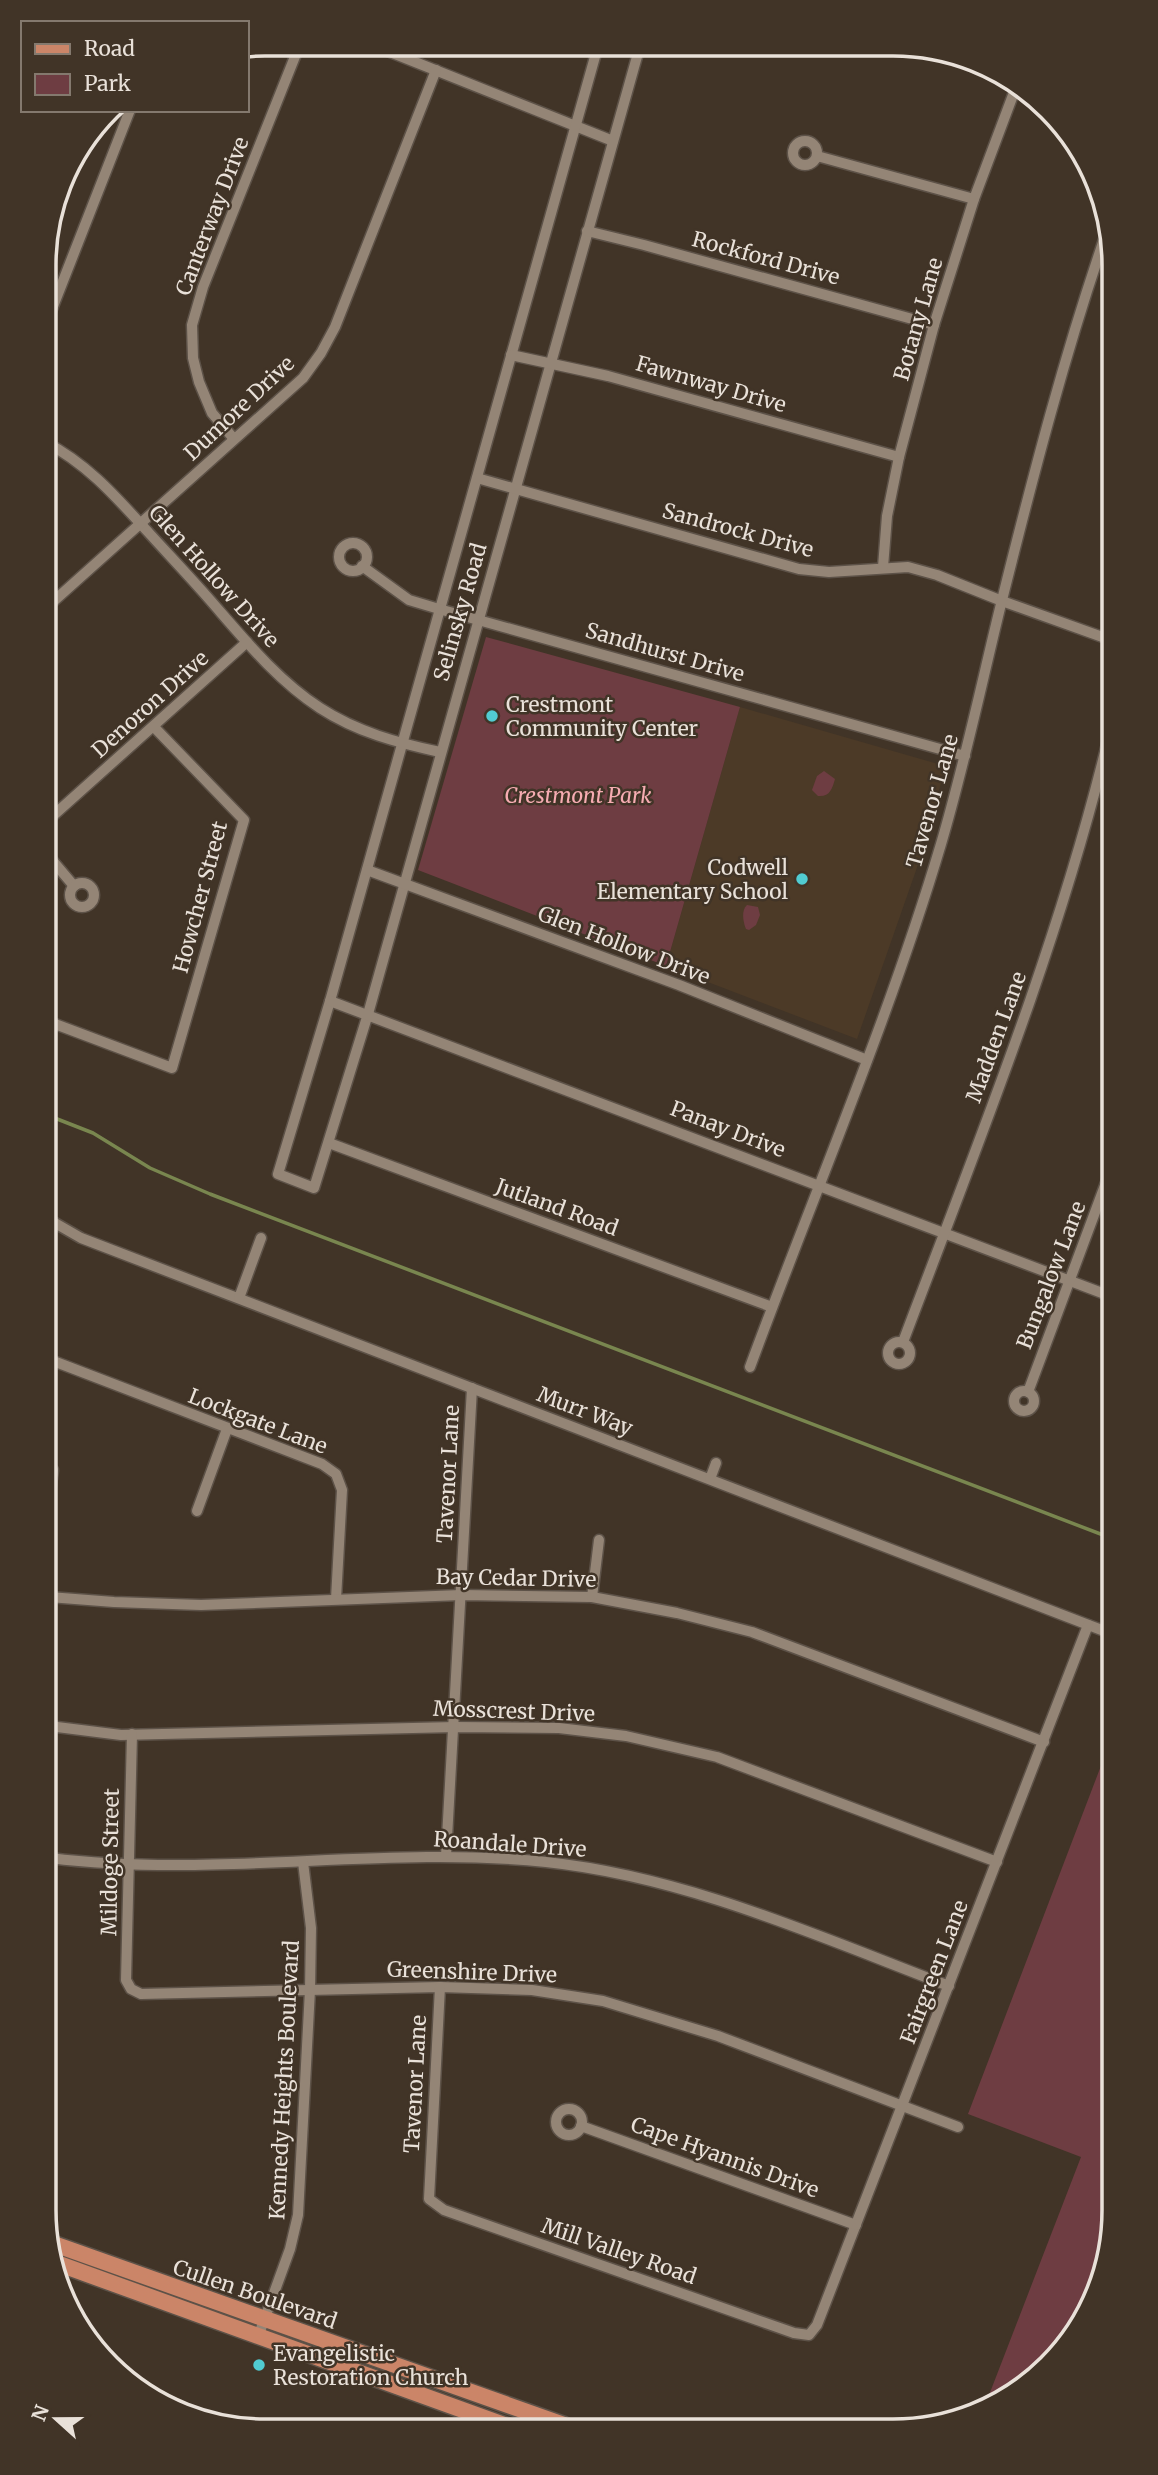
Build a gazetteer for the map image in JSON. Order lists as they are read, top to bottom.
{
  "streets": {
    "main road": ["Cullen Boulevard"],
    "street": [
      "Canterway Drive",
      "Rockford Drive",
      "Botany Lane",
      "Fawnway Drive",
      "Dumore Drive",
      "Sandrock Drive",
      "Glen Hollow Drive",
      "Selinsky Road",
      "Sandhurst Drive",
      "Denoron Drive",
      "Tavenor Lane",
      "Howcher Street",
      "Madden Lane",
      "Panay Drive",
      "Jutland Road",
      "Bungalow Lane",
      "Murr Way",
      "Lockgate Lane",
      "Bay Cedar Drive",
      "Mosscrest Drive",
      "Roandale Drive",
      "Mildoge Street",
      "Greenshire Drive",
      "Fairgreen Lane",
      "Kennedy Heights Boulevard",
      "Cape Hyannis Drive",
      "Mill Valley Road"
    ]
  },
  "crossings": [
    ["Canterway Drive", "Dumore Drive"],
    ["Rockford Drive", "Botany Lane"],
    ["Rockford Drive", "Selinsky Road"],
    ["Botany Lane", "Fawnway Drive"],
    ["Botany Lane", "Sandrock Drive"],
    ["Fawnway Drive", "Selinsky Road"],
    ["Dumore Drive", "Glen Hollow Drive"],
    ["Sandrock Drive", "Selinsky Road"],
    ["Sandrock Drive", "Tavenor Lane"],
    ["Glen Hollow Drive", "Selinsky Road"],
    ["Glen Hollow Drive", "Denoron Drive"],
    ["Glen Hollow Drive", "Tavenor Lane"],
    ["Selinsky Road", "Sandhurst Drive"],
    ["Selinsky Road", "Panay Drive"],
    ["Selinsky Road", "Jutland Road"],
    ["Sandhurst Drive", "Tavenor Lane"],
    ["Denoron Drive", "Howcher Street"],
    ["Tavenor Lane", "Panay Drive"],
    ["Tavenor Lane", "Jutland Road"],
    ["Tavenor Lane", "Murr Way"],
    ["Tavenor Lane", "Bay Cedar Drive"],
    ["Tavenor Lane", "Mosscrest Drive"],
    ["Tavenor Lane", "Roandale Drive"],
    ["Tavenor Lane", "Greenshire Drive"],
    ["Tavenor Lane", "Mill Valley Road"],
    ["Madden Lane", "Panay Drive"],
    ["Panay Drive", "Bungalow Lane"],
    ["Murr Way", "Fairgreen Lane"],
    ["Lockgate Lane", "Bay Cedar Drive"],
    ["Bay Cedar Drive", "Fairgreen Lane"],
    ["Mosscrest Drive", "Mildoge Street"],
    ["Mosscrest Drive", "Fairgreen Lane"],
    ["Roandale Drive", "Mildoge Street"],
    ["Roandale Drive", "Fairgreen Lane"],
    ["Roandale Drive", "Kennedy Heights Boulevard"],
    ["Mildoge Street", "Greenshire Drive"],
    ["Greenshire Drive", "Fairgreen Lane"],
    ["Greenshire Drive", "Kennedy Heights Boulevard"],
    ["Fairgreen Lane", "Cape Hyannis Drive"],
    ["Fairgreen Lane", "Mill Valley Road"],
    ["Kennedy Heights Boulevard", "Cullen Boulevard"]
  ],
  "parks": ["Crestmont Park"],
  "places": ["Crestmont Community Center", "Codwell Elementary School", "Evangelistic Restoration Church"],
  "legend": ["Road", "Park"],
  "north": "left"
}
